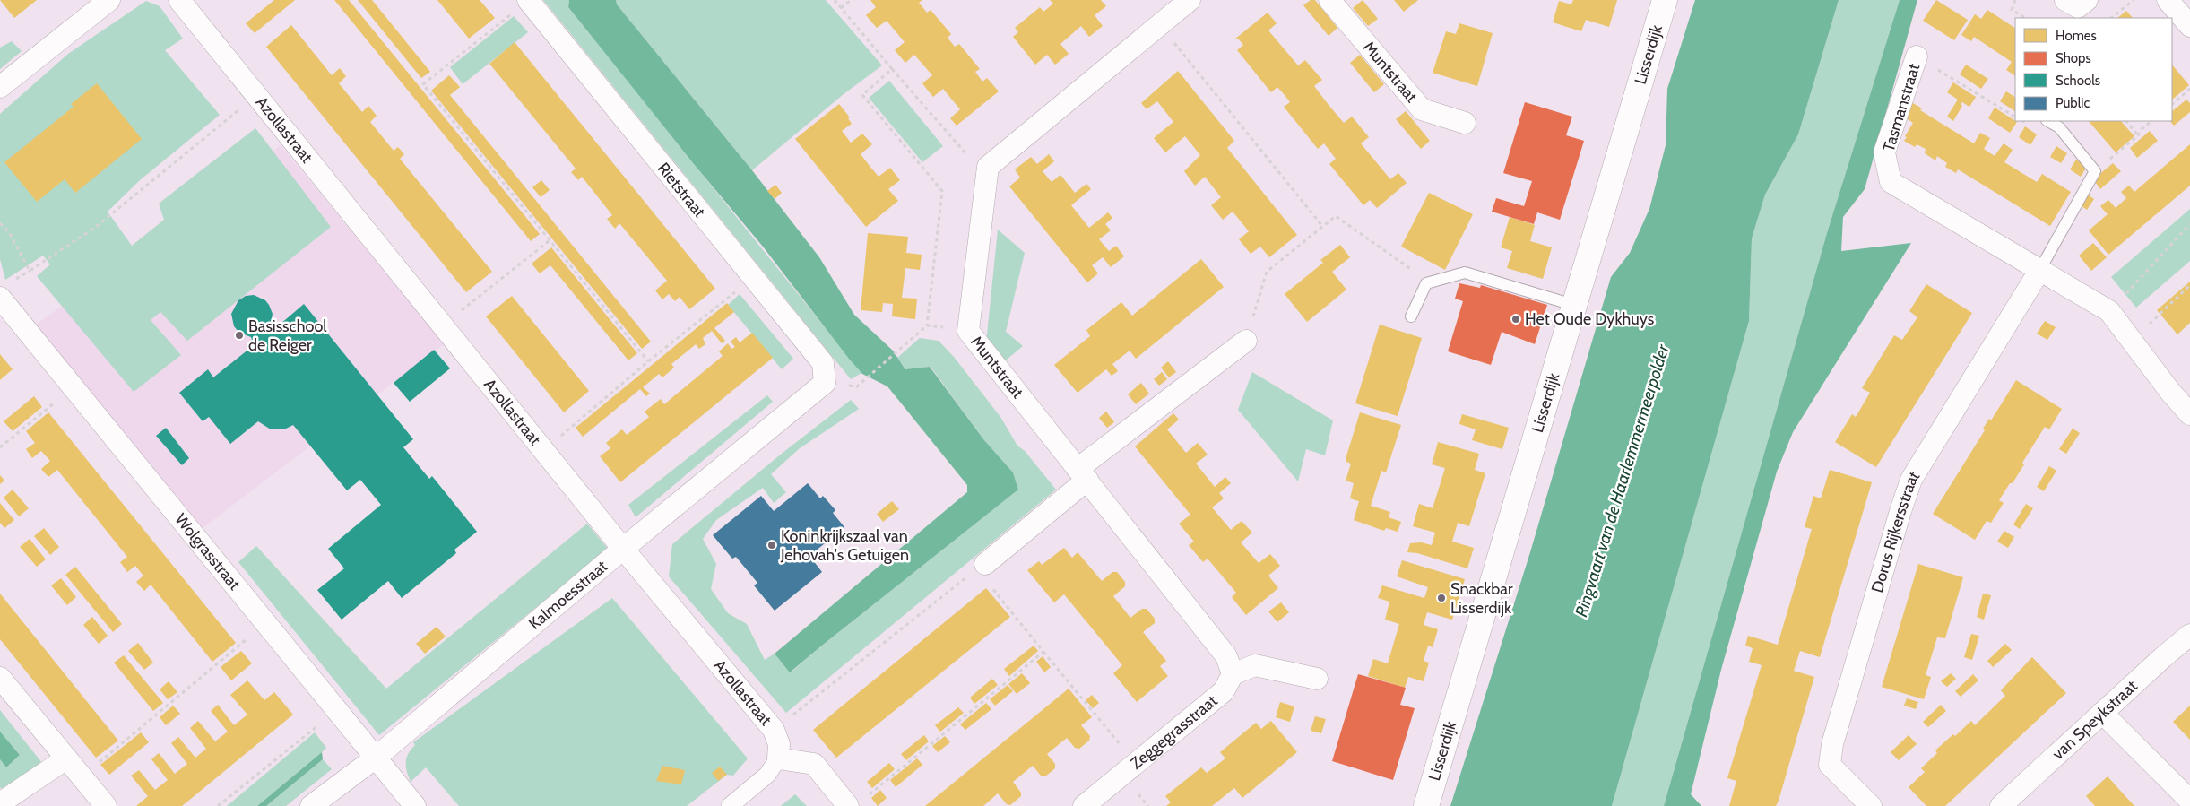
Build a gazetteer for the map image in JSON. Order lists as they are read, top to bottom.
{
  "streets": {
    "street": [
      "Lisserdijk",
      "Muntstraat",
      "Tasmanstraat",
      "Azollastraat",
      "Rietstraat",
      "Dorus Rijkersstraat",
      "Wolgrasstraat",
      "Kalmoesstraat",
      "van Speykstraat",
      "Zeggegrasstraat"
    ]
  },
  "crossings": [
    ["Muntstraat", "Zeggegrasstraat"],
    ["Tasmanstraat", "Dorus Rijkersstraat"],
    ["Azollastraat", "Kalmoesstraat"],
    ["Rietstraat", "Kalmoesstraat"],
    ["Wolgrasstraat", "Kalmoesstraat"]
  ],
  "water": ["Ringvaart van de Haarlemmermeerpolder"],
  "places": [
    "Het Oude Dykhuys",
    "Basisschool de Reiger",
    "Koninkrijkszaal van Jehovah's Getuigen",
    "Snackbar Lisserdijk"
  ],
  "legend": [
    "Homes",
    "Shops",
    "Schools",
    "Public"
  ]
}
